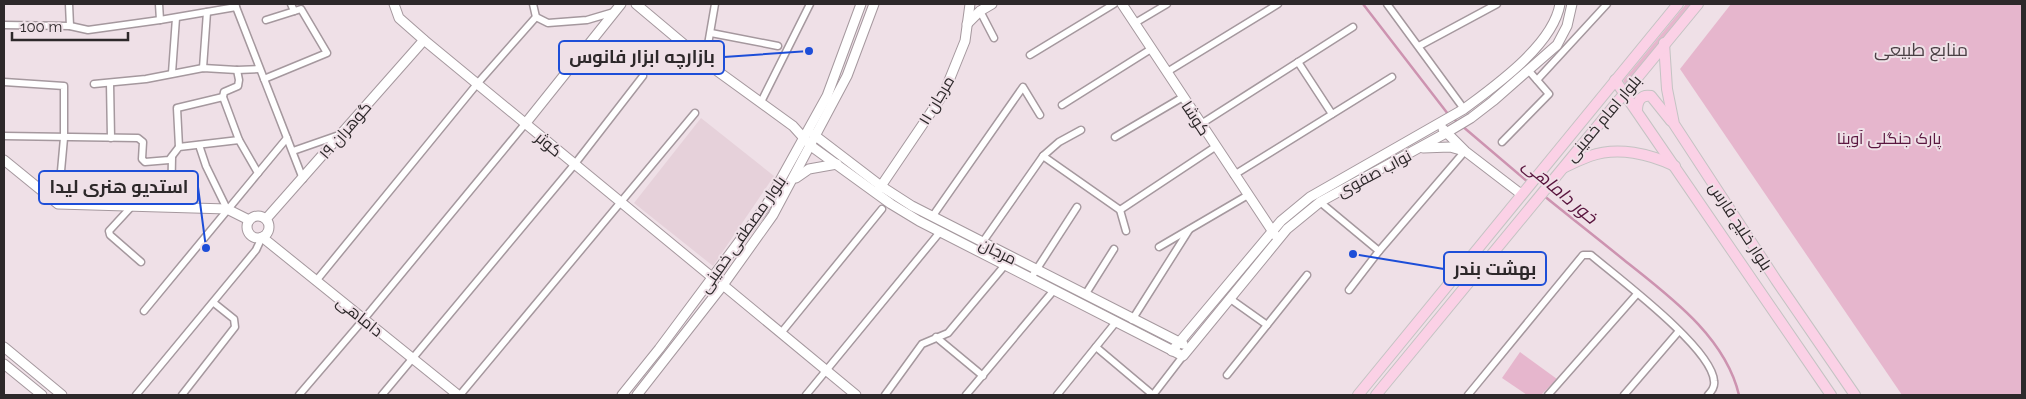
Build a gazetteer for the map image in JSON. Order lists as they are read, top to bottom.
{
  "streets": {
    "main road": ["بلوار امام خمینی", "بلوار خلیج فارس"],
    "street": [
      "مرجان ۱۱",
      "کوشا",
      "گوهران ۱۹",
      "کوثر",
      "نواب صفوی",
      "بلوار مصطفی خمینی",
      "مرجان",
      "داماهی"
    ]
  },
  "crossings": [
    ["مرجان ۱۱", "مرجان"],
    ["کوشا", "نواب صفوی"],
    ["بلوار امام خمینی", "بلوار خلیج فارس"],
    ["گوهران ۱۹", "کوثر"],
    ["گوهران ۱۹", "داماهی"],
    ["کوثر", "بلوار مصطفی خمینی"],
    ["نواب صفوی", "مرجان"],
    ["بلوار مصطفی خمینی", "مرجان"]
  ],
  "districts": ["منابع طبیعی"],
  "water": ["خور داماهی"],
  "parks": ["پارک جنگلی آوینا"],
  "places": ["بازارچه ابزار فانوس", "استدیو هنری لیدا", "بهشت بندر"],
  "scale_bar": "100 m"
}
